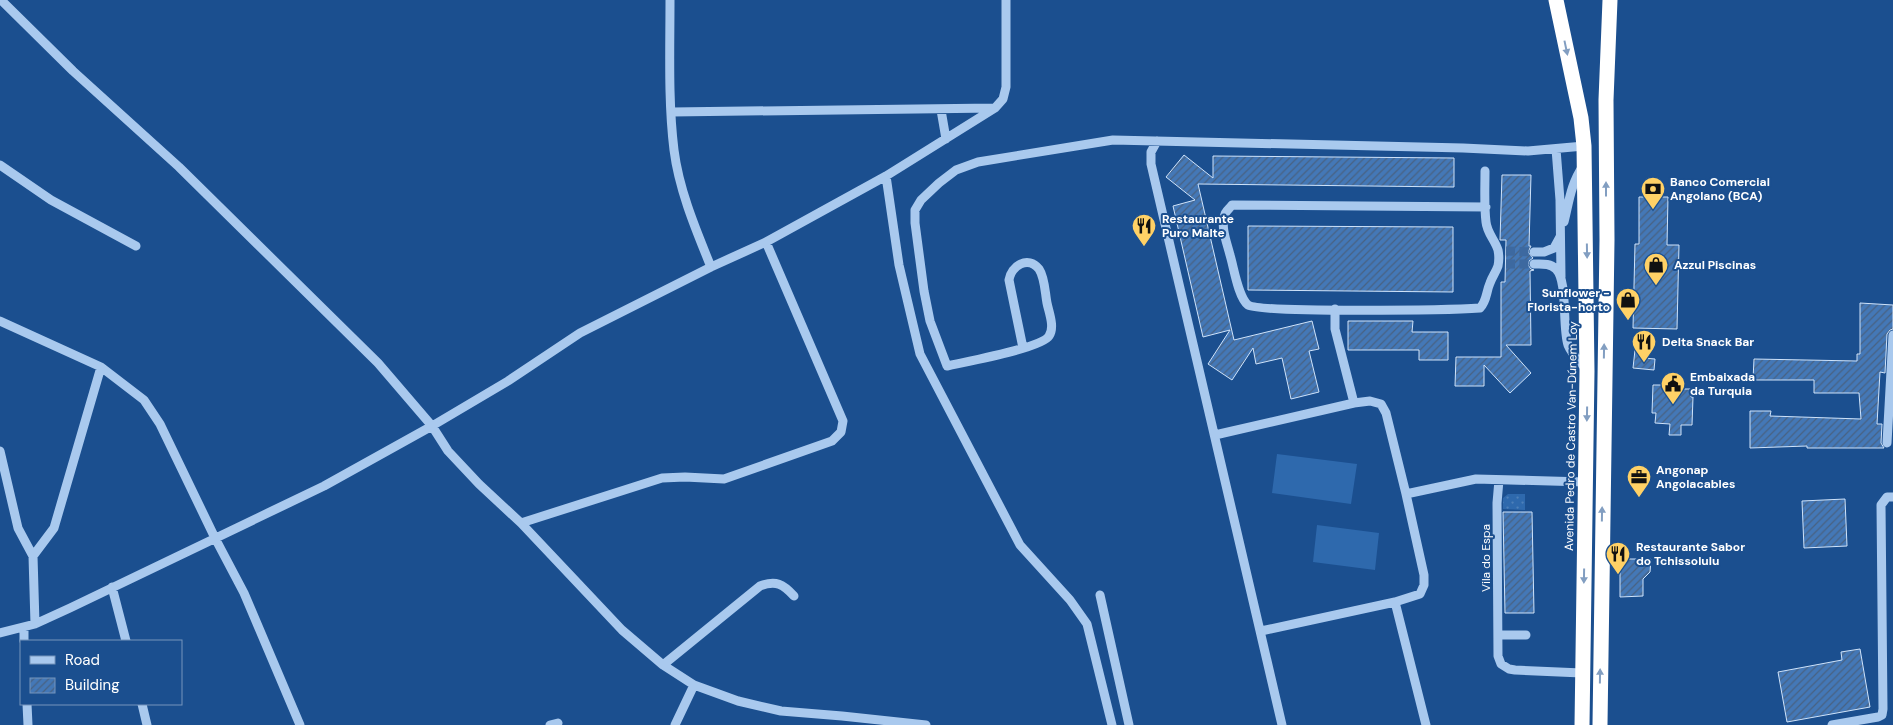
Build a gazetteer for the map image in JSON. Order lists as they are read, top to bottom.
{
  "streets": {
    "highway": ["Avenida Pedro de Castro Van-Dúnem Loy"],
    "street": ["Vila do Espa"]
  },
  "crossings": [
    ["Avenida Pedro de Castro Van-Dúnem Loy", "Vila do Espa"]
  ],
  "places": {
    "bank": ["Banco Comercial Angolano (BCA)"],
    "restaurant": ["Restaurante Puro Malte", "Delta Snack Bar", "Restaurante Sabor do Tchissolulu"],
    "shop": ["Azzul Piscinas", "Sunflower - Florista-horto"],
    "public building": ["Embaixada da Turquia"],
    "office": ["Angonap Angolacables"]
  },
  "legend": ["Road", "Building"]
}
